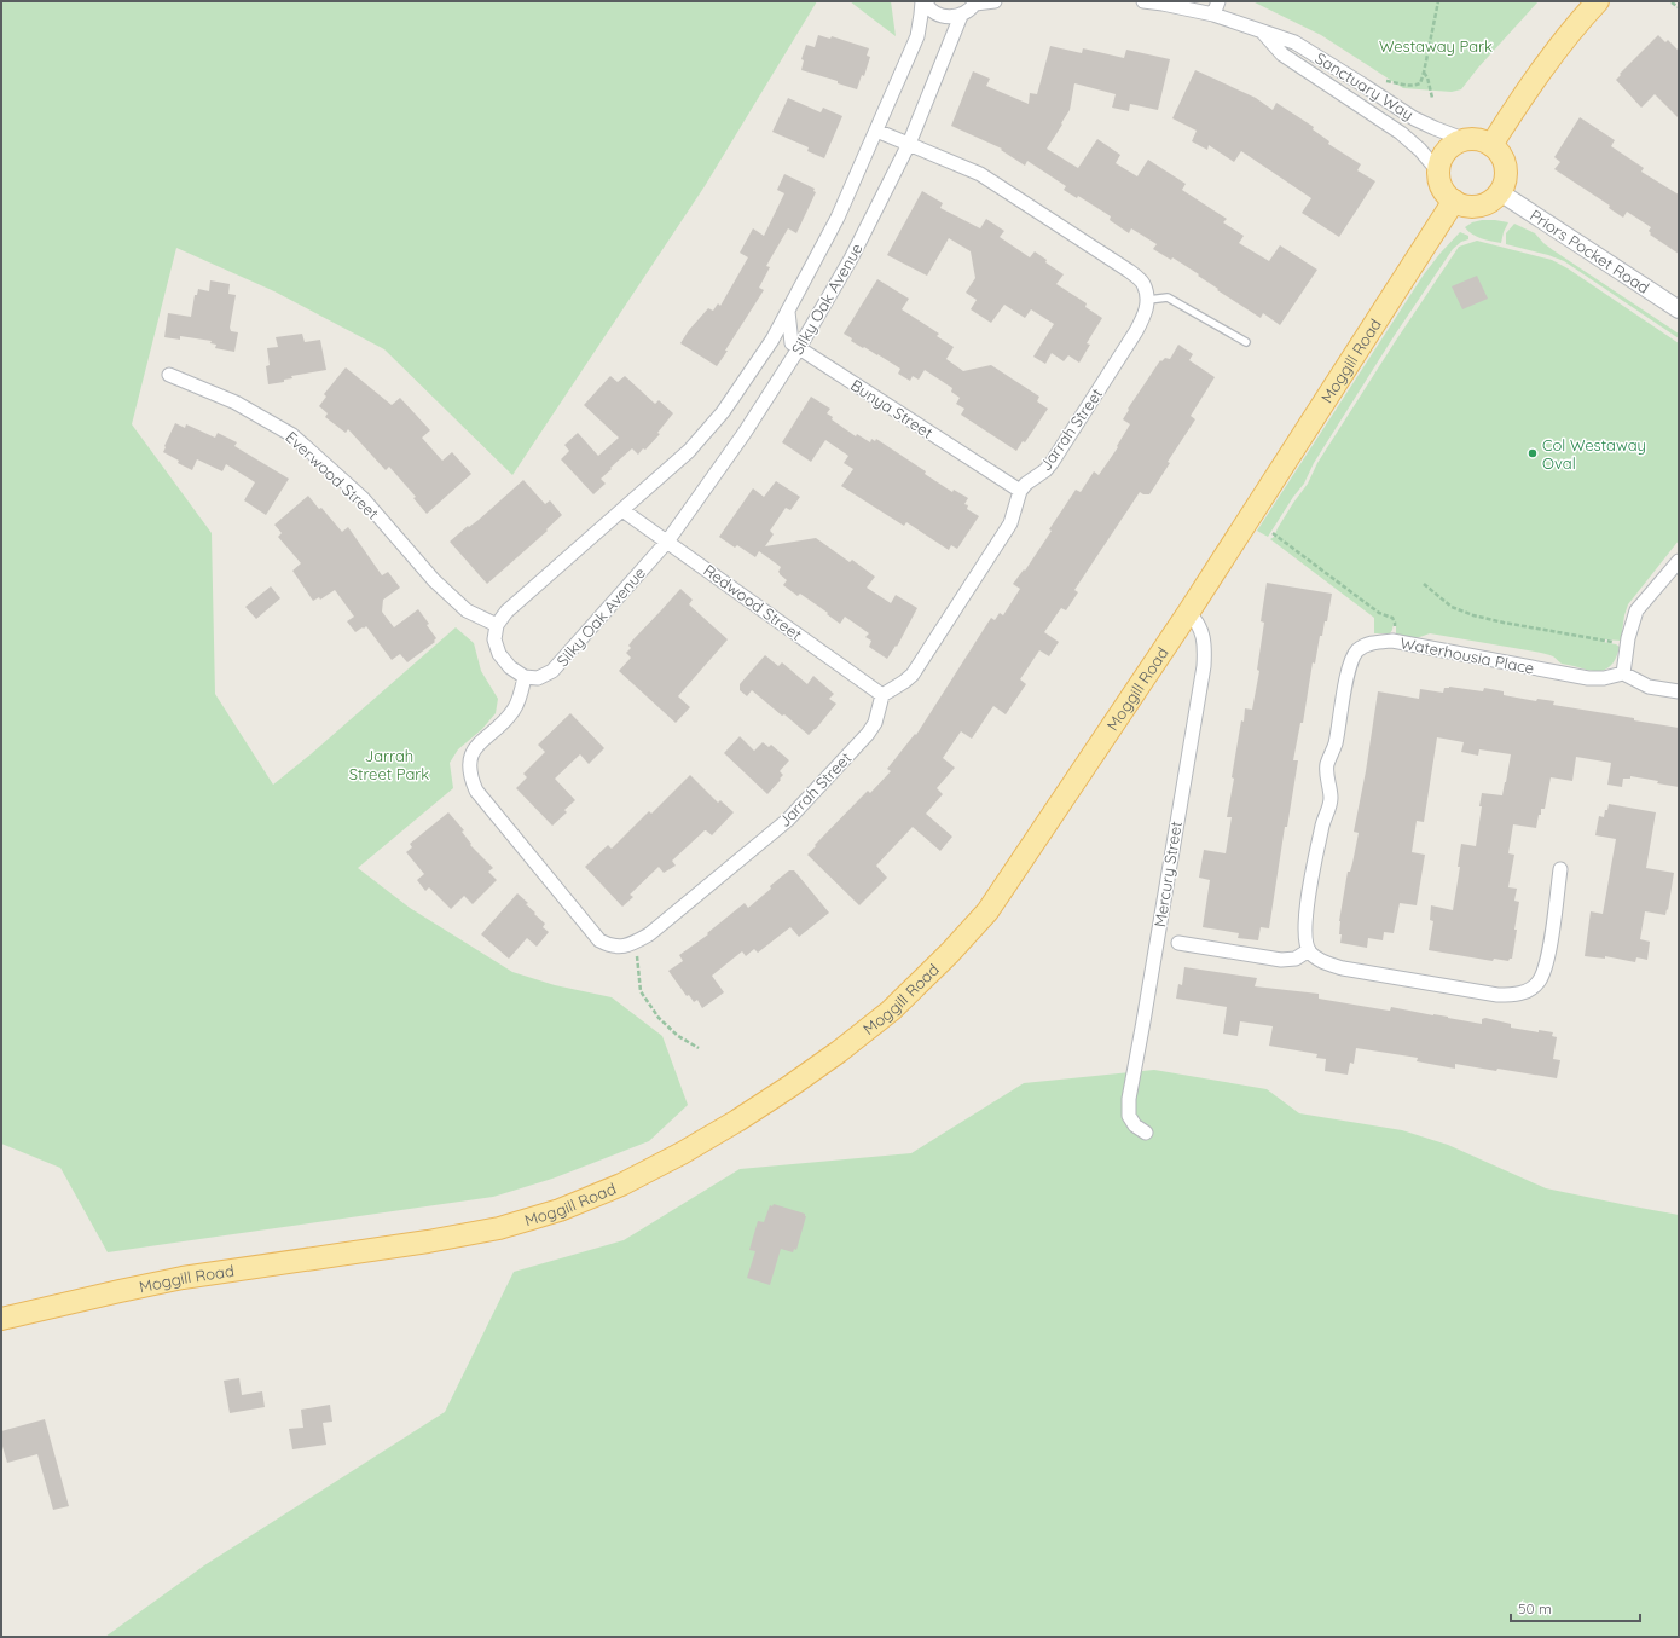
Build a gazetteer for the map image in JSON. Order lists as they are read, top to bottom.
{
  "streets": {
    "main road": ["Moggill Road"],
    "street": [
      "Sanctuary Way",
      "Priors Pocket Road",
      "Silky Oak Avenue",
      "Bunya Street",
      "Jarrah Street",
      "Everwood Street",
      "Redwood Street",
      "Waterhousia Place",
      "Mercury Street"
    ]
  },
  "crossings": [
    ["Sanctuary Way", "Priors Pocket Road"],
    ["Sanctuary Way", "Moggill Road"],
    ["Priors Pocket Road", "Moggill Road"],
    ["Silky Oak Avenue", "Bunya Street"],
    ["Silky Oak Avenue", "Jarrah Street"],
    ["Silky Oak Avenue", "Everwood Street"],
    ["Silky Oak Avenue", "Redwood Street"],
    ["Moggill Road", "Mercury Street"],
    ["Bunya Street", "Jarrah Street"],
    ["Jarrah Street", "Redwood Street"]
  ],
  "parks": ["Westaway Park", "Jarrah Street Park"],
  "places": ["Col Westaway Oval"],
  "scale_bar": "50 m"
}
